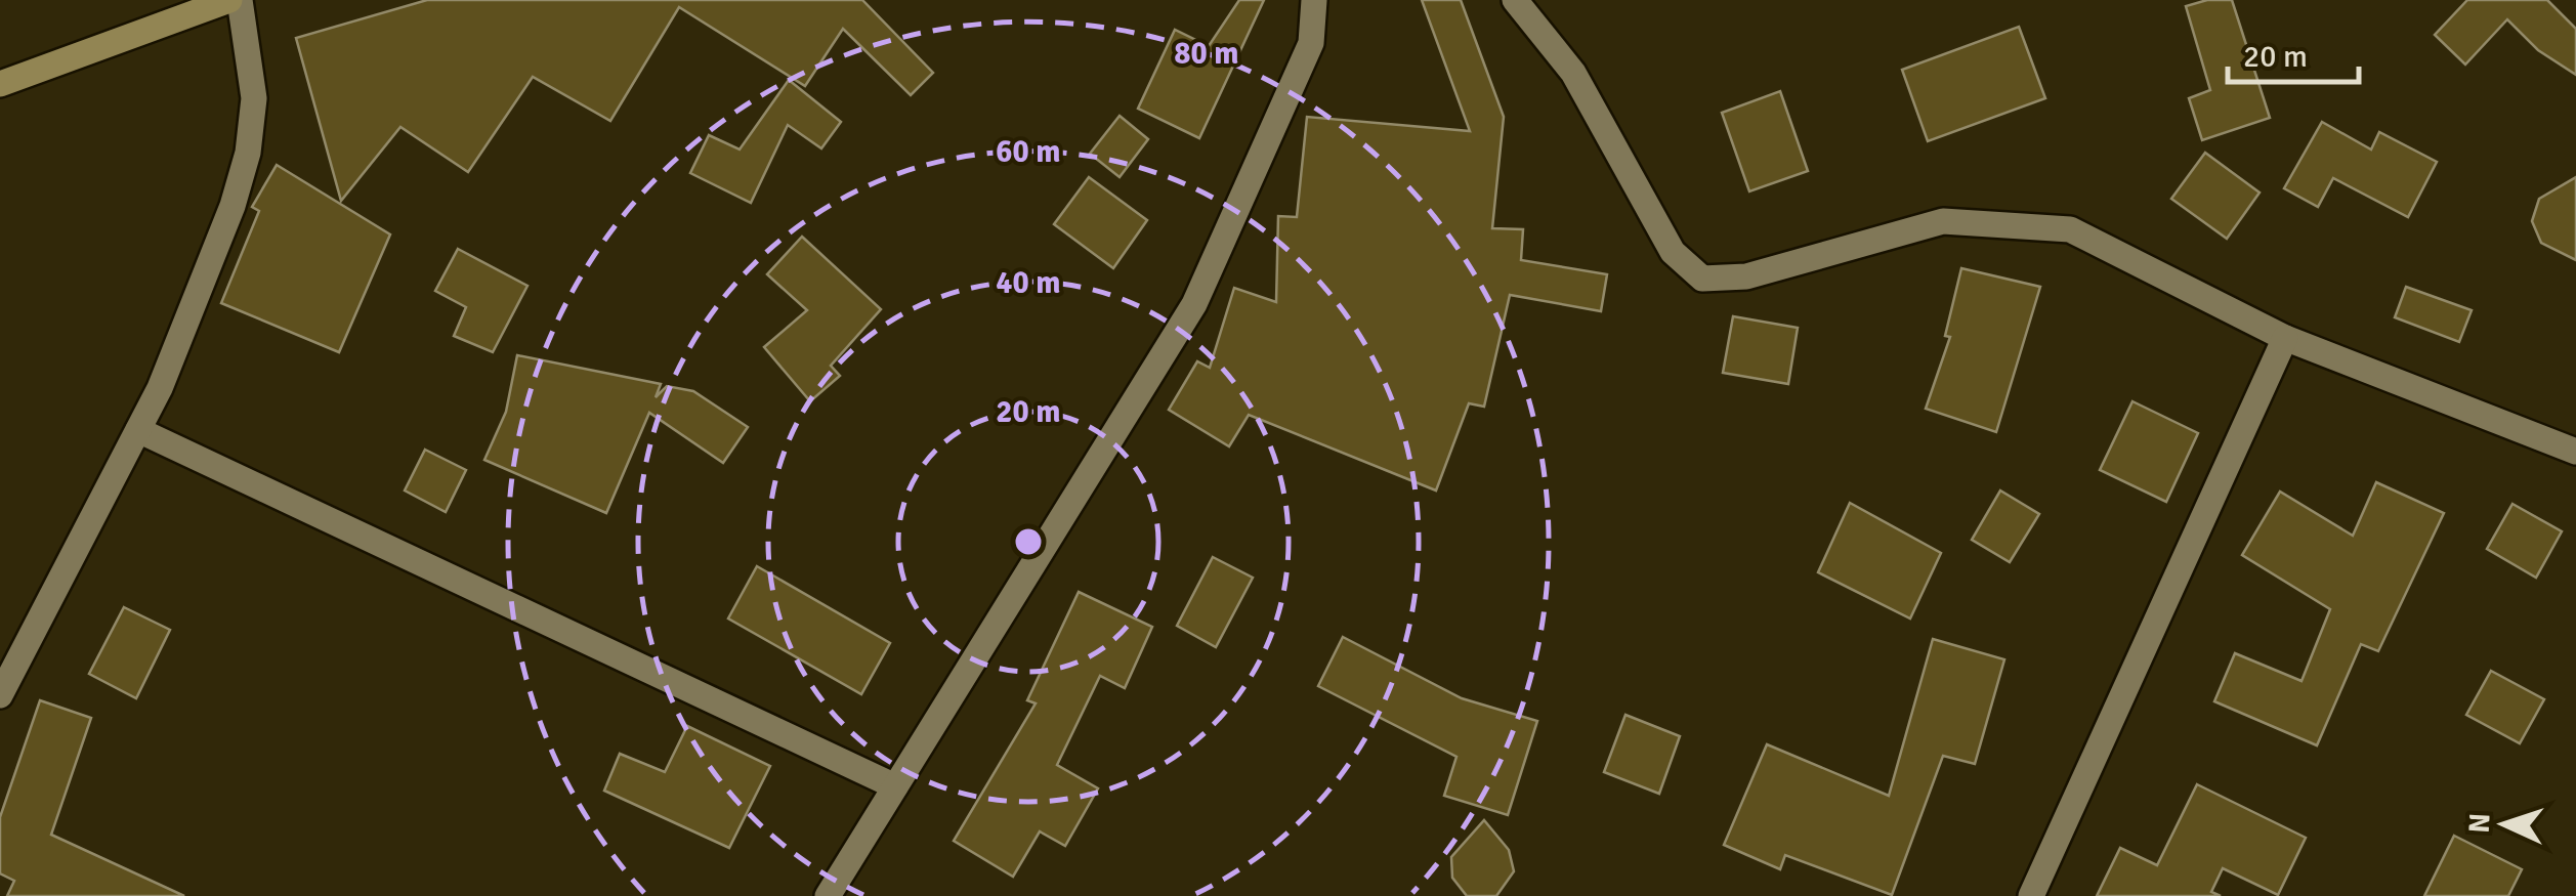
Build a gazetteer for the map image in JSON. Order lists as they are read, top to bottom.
{
  "scale_bar": "20 m",
  "north": "left",
  "rings": [
    "80 m",
    "60 m",
    "40 m",
    "20 m"
  ]
}
